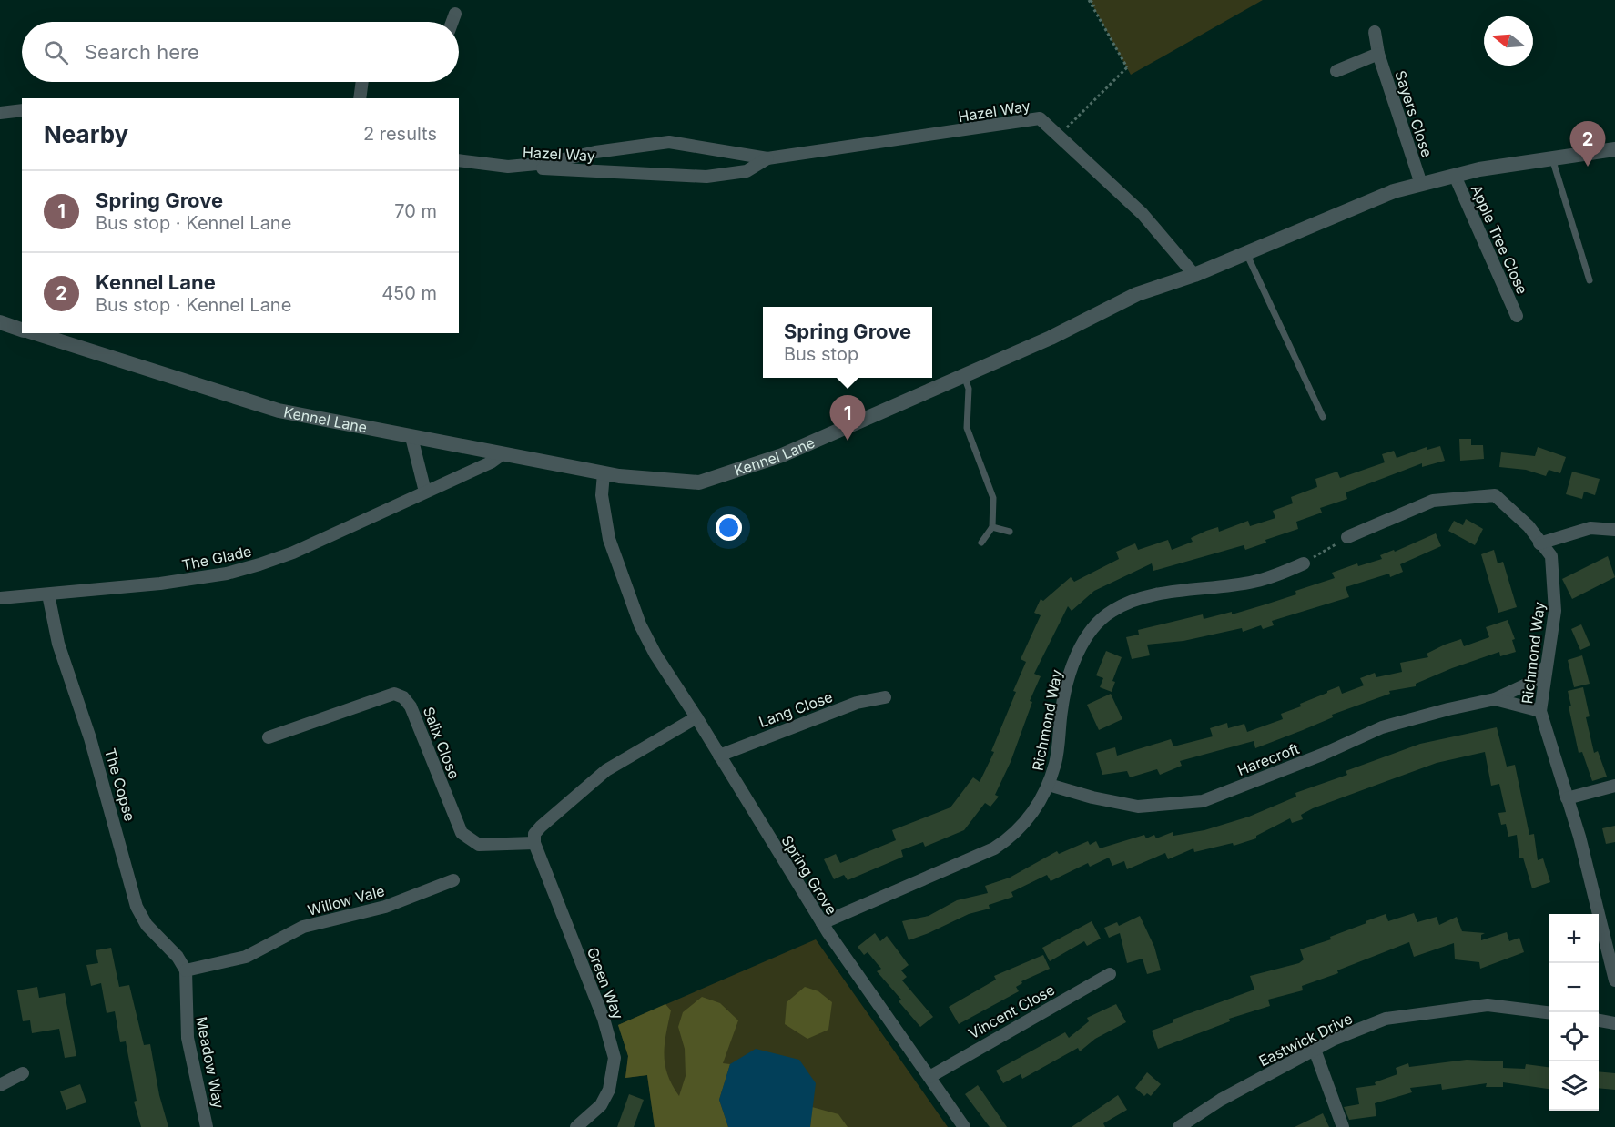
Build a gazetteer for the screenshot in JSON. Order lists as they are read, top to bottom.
{
  "streets": {
    "street": [
      "Hazel Way",
      "Sayers Close",
      "Apple Tree Close",
      "Kennel Lane",
      "The Glade",
      "Richmond Way",
      "Lang Close",
      "Salix Close",
      "Harecroft",
      "The Copse",
      "Spring Grove",
      "Willow Vale",
      "Green Way",
      "Vincent Close",
      "Eastwick Drive",
      "Meadow Way"
    ]
  },
  "crossings": [
    ["Hazel Way", "Kennel Lane"],
    ["Sayers Close", "Kennel Lane"],
    ["Apple Tree Close", "Kennel Lane"],
    ["Kennel Lane", "The Glade"],
    ["Kennel Lane", "Spring Grove"],
    ["The Glade", "The Copse"],
    ["Richmond Way", "Harecroft"],
    ["Richmond Way", "Spring Grove"],
    ["Lang Close", "Spring Grove"],
    ["Salix Close", "Green Way"],
    ["The Copse", "Willow Vale"],
    ["The Copse", "Meadow Way"],
    ["Spring Grove", "Vincent Close"],
    ["Willow Vale", "Meadow Way"]
  ],
  "north": "left",
  "page": {
    "search": "Search here",
    "heading": ["Nearby", "2 results"],
    "pins": ["2", "1"],
    "list": [
      {
        "mark": "1",
        "name": "Spring Grove",
        "note": "Bus stop · Kennel Lane",
        "value": "70 m"
      },
      {
        "mark": "2",
        "name": "Kennel Lane",
        "note": "Bus stop · Kennel Lane",
        "value": "450 m"
      }
    ],
    "popup": ["Spring Grove", "Bus stop"],
    "map_buttons": ["+", "−"]
  }
}
